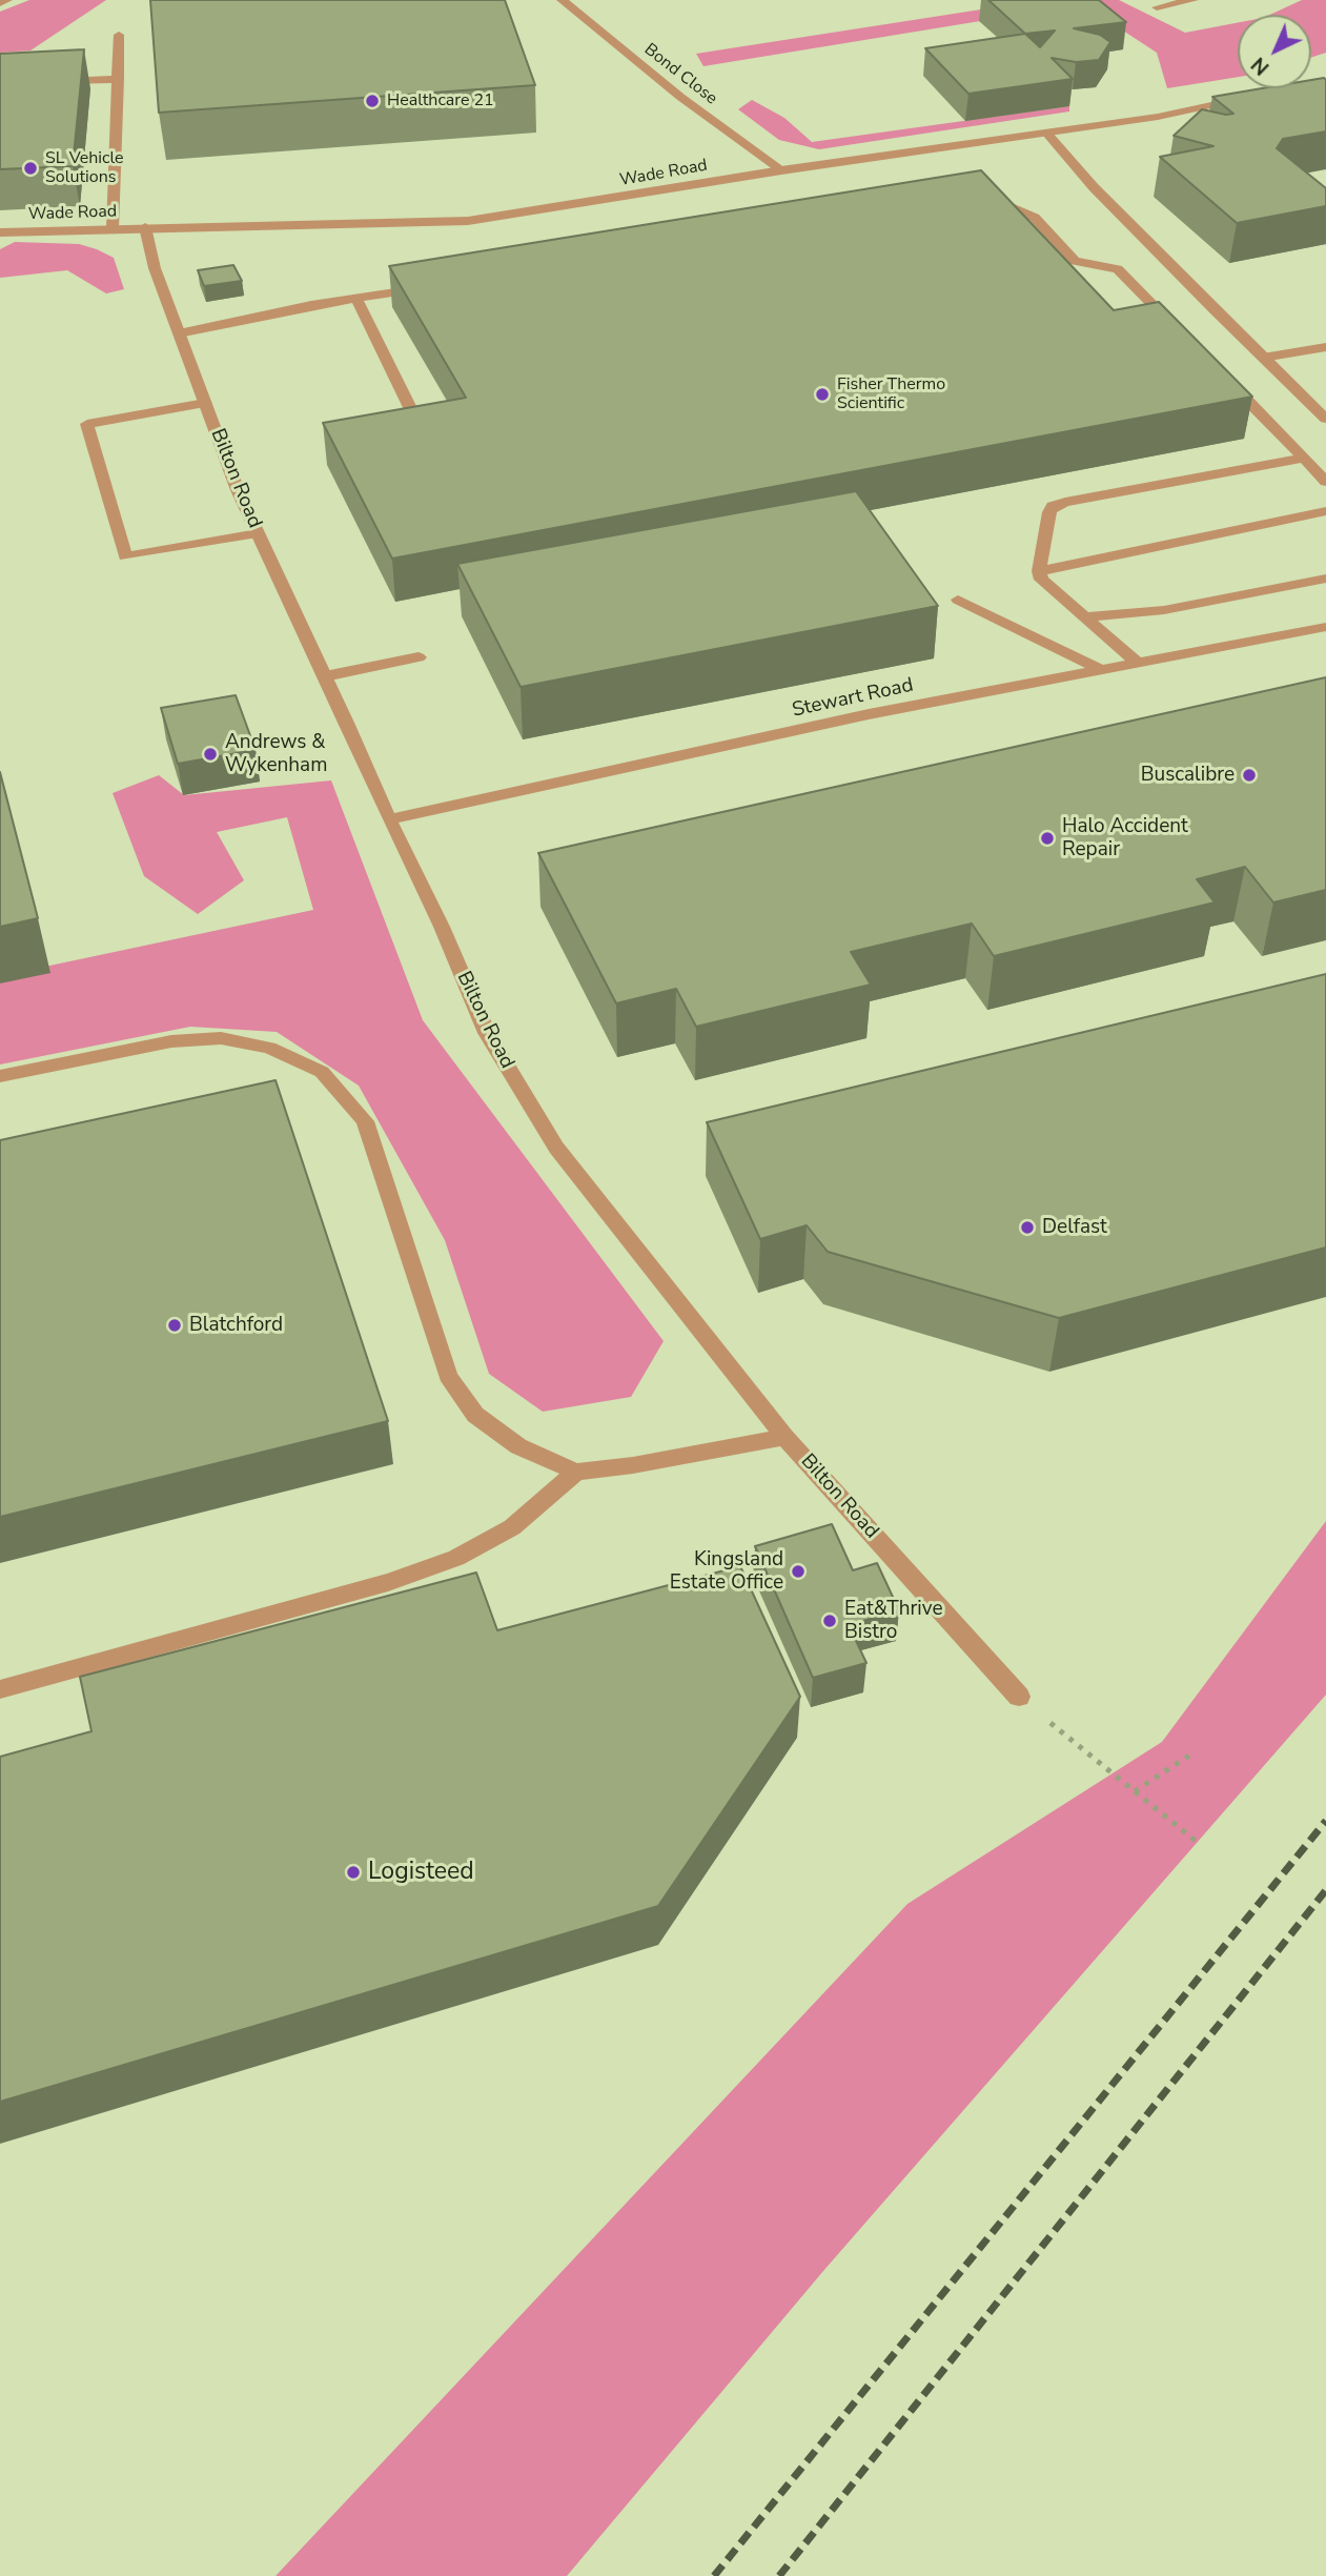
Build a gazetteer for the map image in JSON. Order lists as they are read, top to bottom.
{
  "streets": {
    "street": [
      "Bond Close",
      "Wade Road",
      "Bilton Road",
      "Stewart Road"
    ]
  },
  "crossings": [
    ["Bond Close", "Wade Road"],
    ["Wade Road", "Bilton Road"],
    ["Bilton Road", "Stewart Road"]
  ],
  "places": [
    "Healthcare 21",
    "SL Vehicle Solutions",
    "Fisher Thermo Scientific",
    "Andrews & Wykenham",
    "Buscalibre",
    "Halo Accident Repair",
    "Delfast",
    "Blatchford",
    "Kingsland Estate Office",
    "Eat&Thrive Bistro",
    "Logisteed"
  ],
  "north": "bottom left"
}
